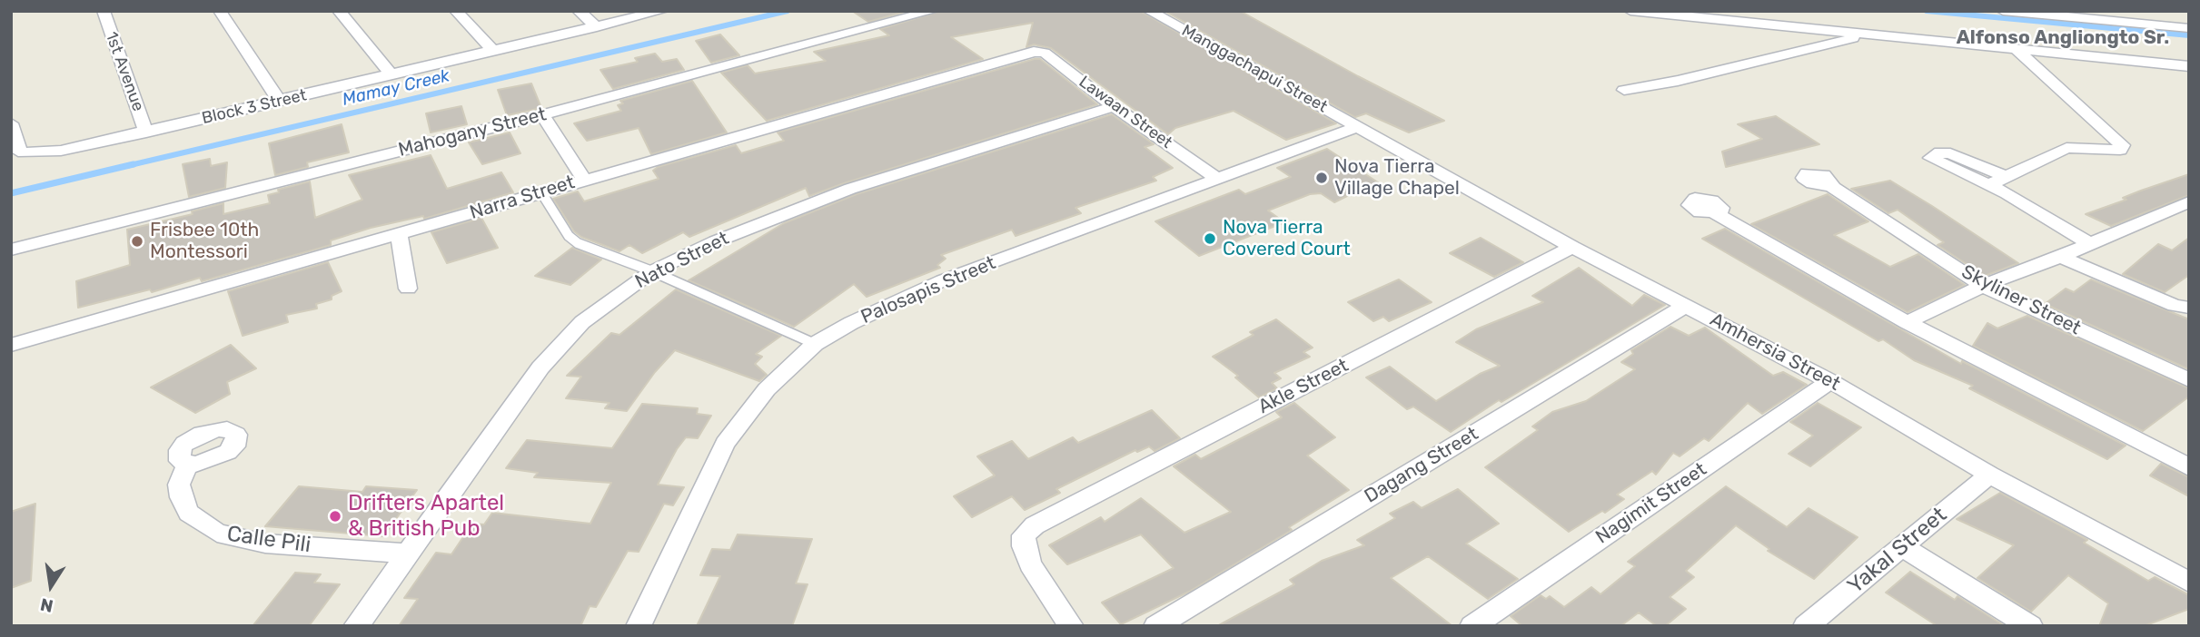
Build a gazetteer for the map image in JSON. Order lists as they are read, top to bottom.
{
  "streets": {
    "street": [
      "Manggachapui Street",
      "1st Avenue",
      "Block 3 Street",
      "Lawaan Street",
      "Mahogany Street",
      "Narra Street",
      "Nato Street",
      "Palosapis Street",
      "Skyliner Street",
      "Amhersia Street",
      "Akle Street",
      "Dagang Street",
      "Nagimit Street",
      "Calle Pili",
      "Yakal Street"
    ]
  },
  "crossings": [
    ["Manggachapui Street", "Palosapis Street"],
    ["Manggachapui Street", "Amhersia Street"],
    ["1st Avenue", "Block 3 Street"],
    ["Lawaan Street", "Narra Street"],
    ["Lawaan Street", "Nato Street"],
    ["Lawaan Street", "Palosapis Street"],
    ["Nato Street", "Calle Pili"],
    ["Palosapis Street", "Amhersia Street"],
    ["Amhersia Street", "Akle Street"],
    ["Amhersia Street", "Dagang Street"],
    ["Amhersia Street", "Nagimit Street"],
    ["Amhersia Street", "Yakal Street"]
  ],
  "districts": ["Alfonso Angliongto Sr."],
  "water": ["Mamay Creek"],
  "places": [
    "Nova Tierra Village Chapel",
    "Nova Tierra Covered Court",
    "Frisbee 10th Montessori",
    "Drifters Apartel & British Pub"
  ],
  "north": "bottom"
}
